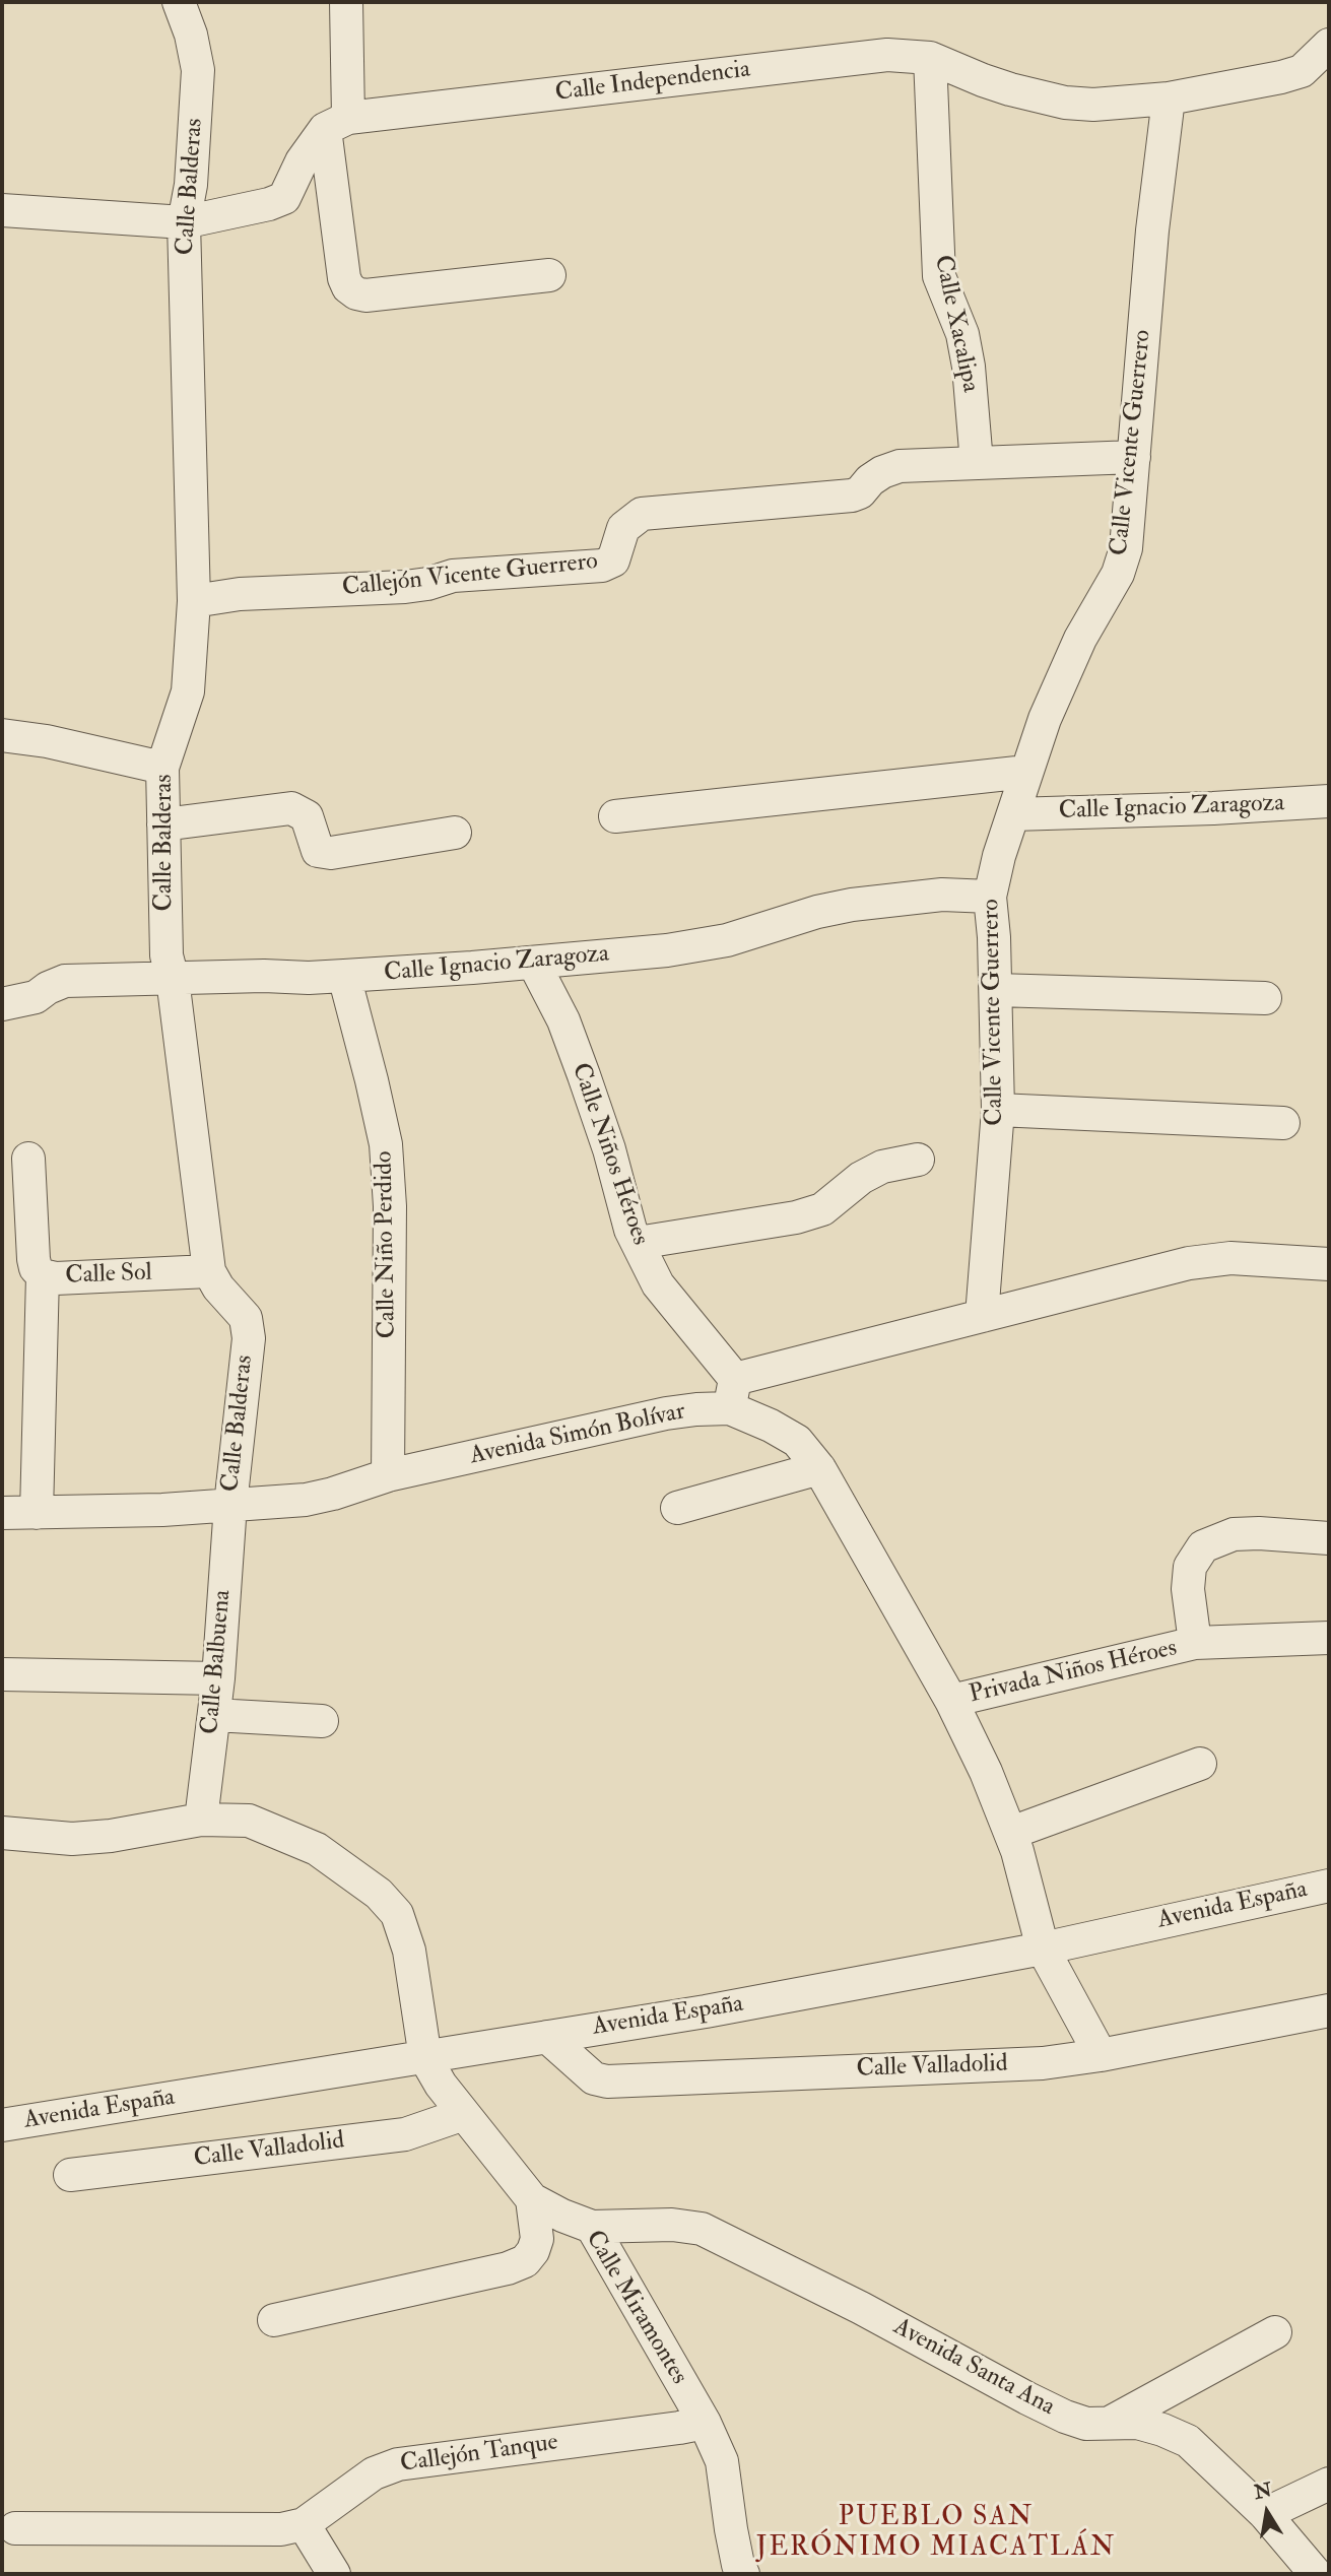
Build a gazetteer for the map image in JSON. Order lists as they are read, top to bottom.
{
  "streets": {
    "street": [
      "Calle Independencia",
      "Calle Balderas",
      "Calle Xacalipa",
      "Calle Vicente Guerrero",
      "Callejón Vicente Guerrero",
      "Calle Ignacio Zaragoza",
      "Calle Niños Héroes",
      "Calle Niño Perdido",
      "Calle Sol",
      "Avenida Simón Bolívar",
      "Calle Balbuena",
      "Privada Niños Héroes",
      "Avenida España",
      "Calle Valladolid",
      "Calle Miramontes",
      "Avenida Santa Ana",
      "Callejón Tanque"
    ]
  },
  "crossings": [
    ["Calle Independencia", "Calle Xacalipa"],
    ["Calle Independencia", "Calle Vicente Guerrero"],
    ["Calle Balderas", "Callejón Vicente Guerrero"],
    ["Calle Balderas", "Calle Ignacio Zaragoza"],
    ["Calle Balderas", "Calle Sol"],
    ["Calle Balderas", "Avenida Simón Bolívar"],
    ["Calle Balderas", "Calle Balbuena"],
    ["Calle Xacalipa", "Callejón Vicente Guerrero"],
    ["Calle Vicente Guerrero", "Callejón Vicente Guerrero"],
    ["Calle Vicente Guerrero", "Calle Ignacio Zaragoza"],
    ["Calle Vicente Guerrero", "Avenida Simón Bolívar"],
    ["Calle Ignacio Zaragoza", "Calle Niños Héroes"],
    ["Calle Ignacio Zaragoza", "Calle Niño Perdido"],
    ["Calle Niños Héroes", "Avenida Simón Bolívar"],
    ["Calle Niño Perdido", "Avenida Simón Bolívar"],
    ["Avenida Simón Bolívar", "Calle Balbuena"],
    ["Avenida Simón Bolívar", "Privada Niños Héroes"],
    ["Avenida Simón Bolívar", "Avenida España"],
    ["Avenida Simón Bolívar", "Calle Valladolid"],
    ["Avenida España", "Calle Valladolid"],
    ["Avenida España", "Calle Miramontes"],
    ["Calle Valladolid", "Calle Miramontes"],
    ["Calle Miramontes", "Avenida Santa Ana"],
    ["Calle Miramontes", "Callejón Tanque"]
  ],
  "districts": ["PUEBLO SAN JERÓNIMO MIACATLÁN"],
  "north": "top"
}
